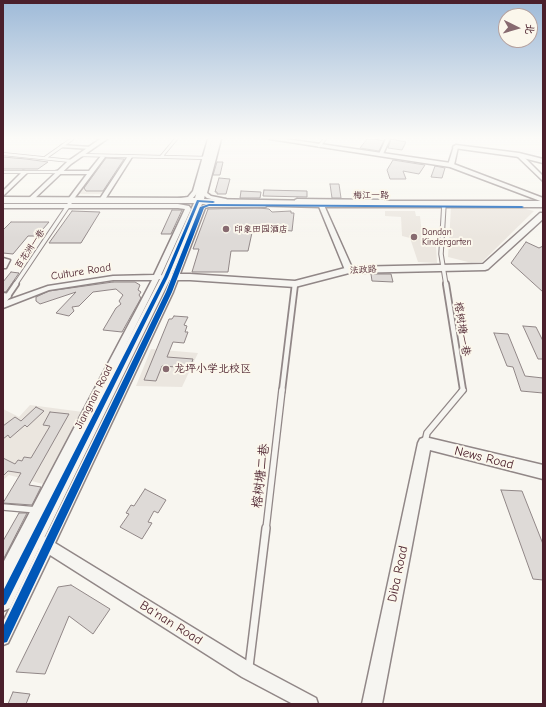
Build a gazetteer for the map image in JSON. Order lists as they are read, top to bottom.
{
  "streets": {
    "main road": ["Jiangnan Road"],
    "street": [
      "法政路",
      "Culture Road",
      "News Road",
      "Diba Road",
      "Ba'nan Road"
    ],
    "lane": ["百花洲一巷", "榕树塘一巷", "榕树塘二巷"],
    "cycle path": ["梅江一路"]
  },
  "crossings": [
    ["百花洲一巷", "Culture Road"],
    ["法政路", "Culture Road"],
    ["法政路", "榕树塘一巷"],
    ["法政路", "Jiangnan Road"],
    ["法政路", "榕树塘二巷"],
    ["Culture Road", "Jiangnan Road"],
    ["榕树塘一巷", "News Road"],
    ["榕树塘一巷", "Diba Road"],
    ["Jiangnan Road", "Ba'nan Road"],
    ["News Road", "Diba Road"],
    ["榕树塘二巷", "Ba'nan Road"]
  ],
  "places": ["印象田园酒店", "Dandan Kindergarten", "龙坪小学北校区"],
  "north": "right"
}
